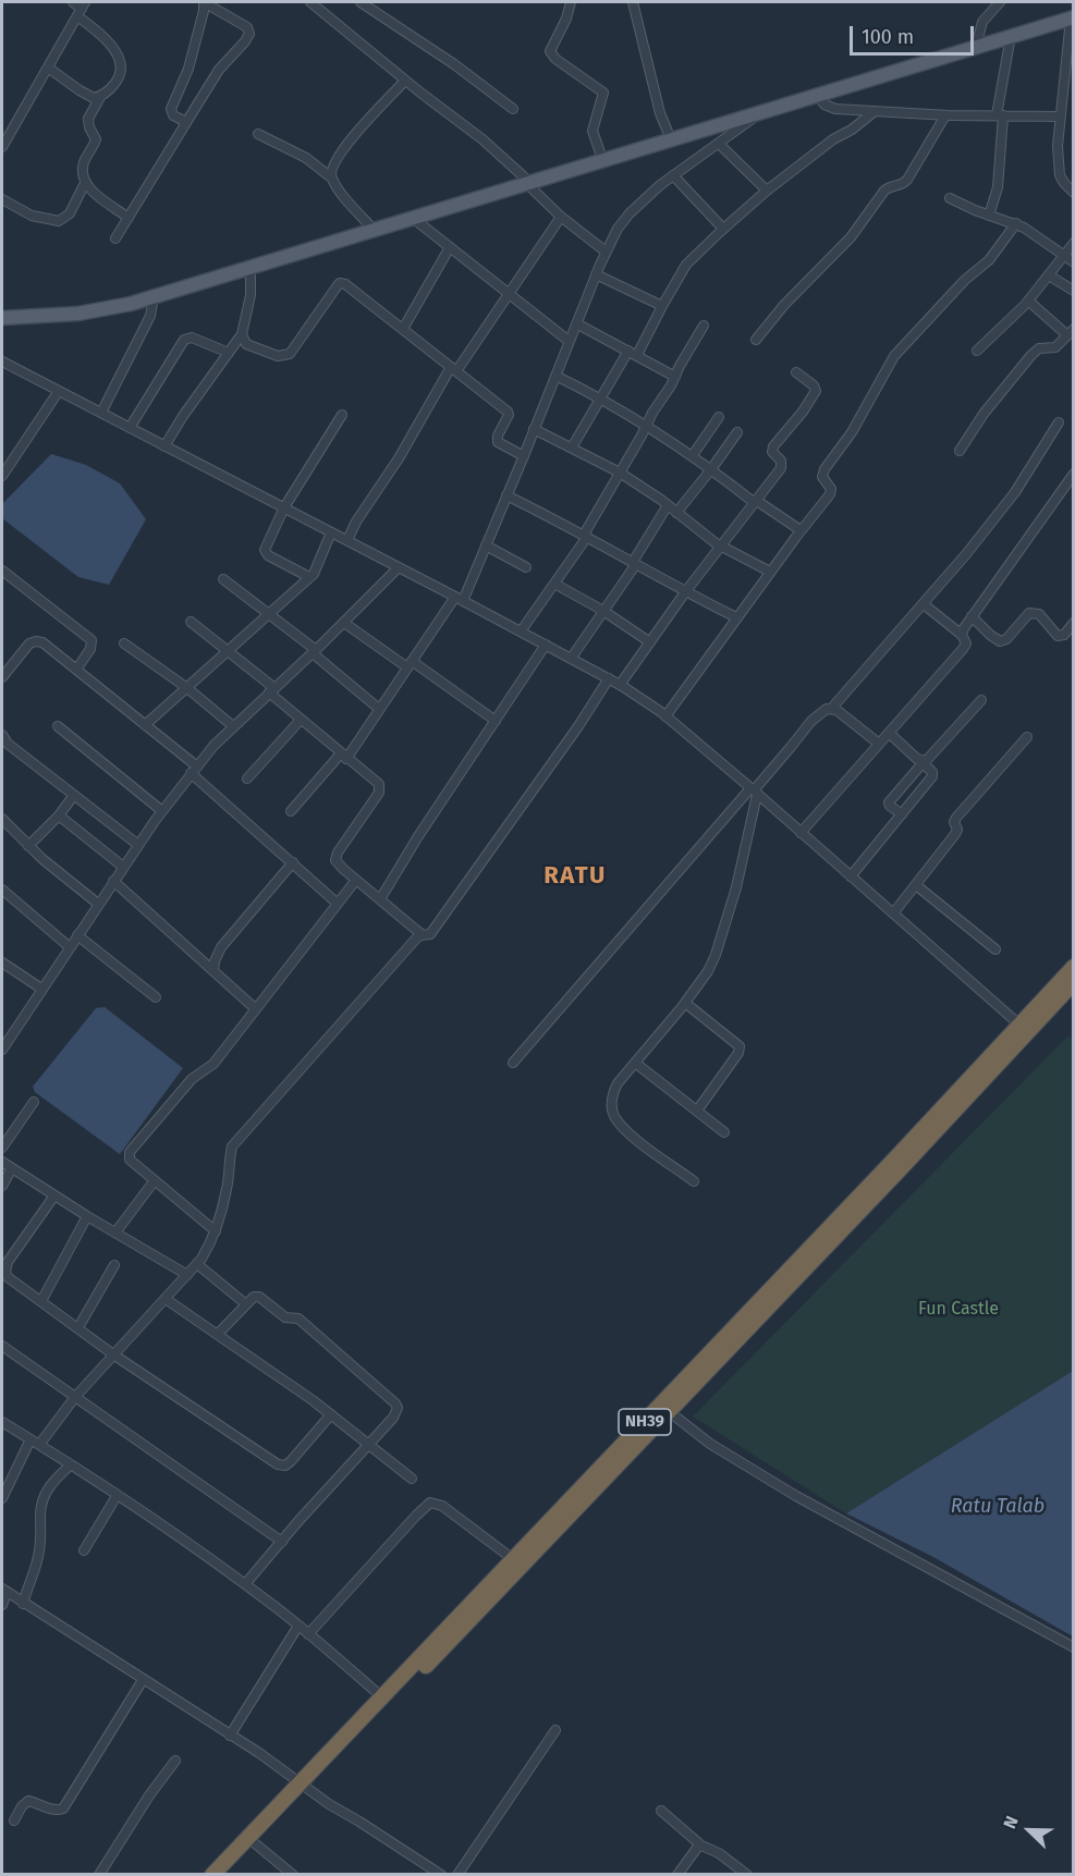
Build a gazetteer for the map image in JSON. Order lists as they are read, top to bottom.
{
  "streets": {
    "highway": ["NH39"]
  },
  "districts": ["RATU"],
  "water": ["Ratu Talab"],
  "parks": ["Fun Castle"],
  "scale_bar": "100 m",
  "north": "top left"
}
